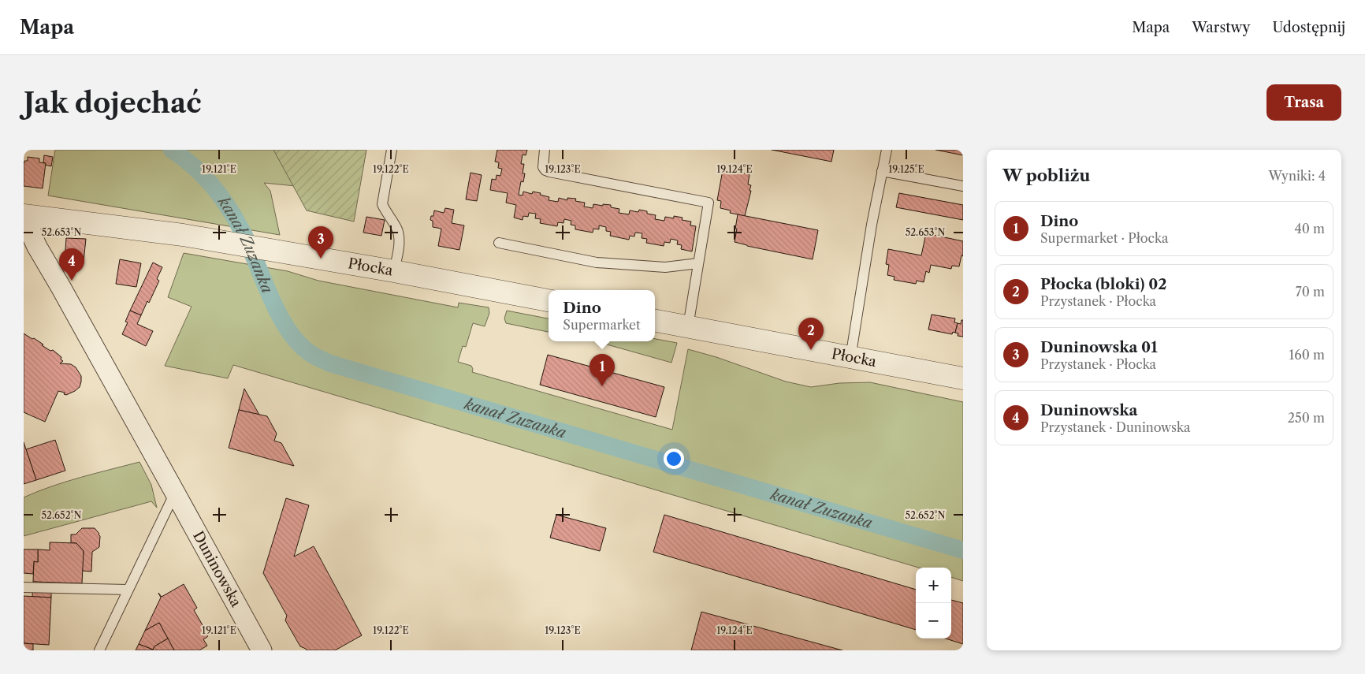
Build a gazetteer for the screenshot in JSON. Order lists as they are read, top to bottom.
{
  "streets": {
    "street": ["Płocka", "Duninowska"]
  },
  "crossings": [
    ["Płocka", "Duninowska"]
  ],
  "water": ["kanał Zuzanka"],
  "page": {
    "header": "Mapa",
    "nav": ["Mapa", "Warstwy", "Udostępnij"],
    "buttons": "Trasa",
    "title": "Jak dojechać",
    "heading": ["W pobliżu", "Wyniki: 4"],
    "list": [
      {
        "mark": "1",
        "name": "Dino",
        "note": "Supermarket · Płocka",
        "value": "40 m"
      },
      {
        "mark": "2",
        "name": "Płocka (bloki) 02",
        "note": "Przystanek · Płocka",
        "value": "70 m"
      },
      {
        "mark": "3",
        "name": "Duninowska 01",
        "note": "Przystanek · Płocka",
        "value": "160 m"
      },
      {
        "mark": "4",
        "name": "Duninowska",
        "note": "Przystanek · Duninowska",
        "value": "250 m"
      }
    ],
    "pins": [
      "3",
      "4",
      "2",
      "1"
    ],
    "popup": ["Dino", "Supermarket"],
    "map_buttons": ["+", "−"]
  },
  "coordinates": [
    "19.121°E",
    "19.122°E",
    "19.123°E",
    "19.124°E",
    "19.125°E",
    "52.653°N",
    "52.652°N"
  ]
}
